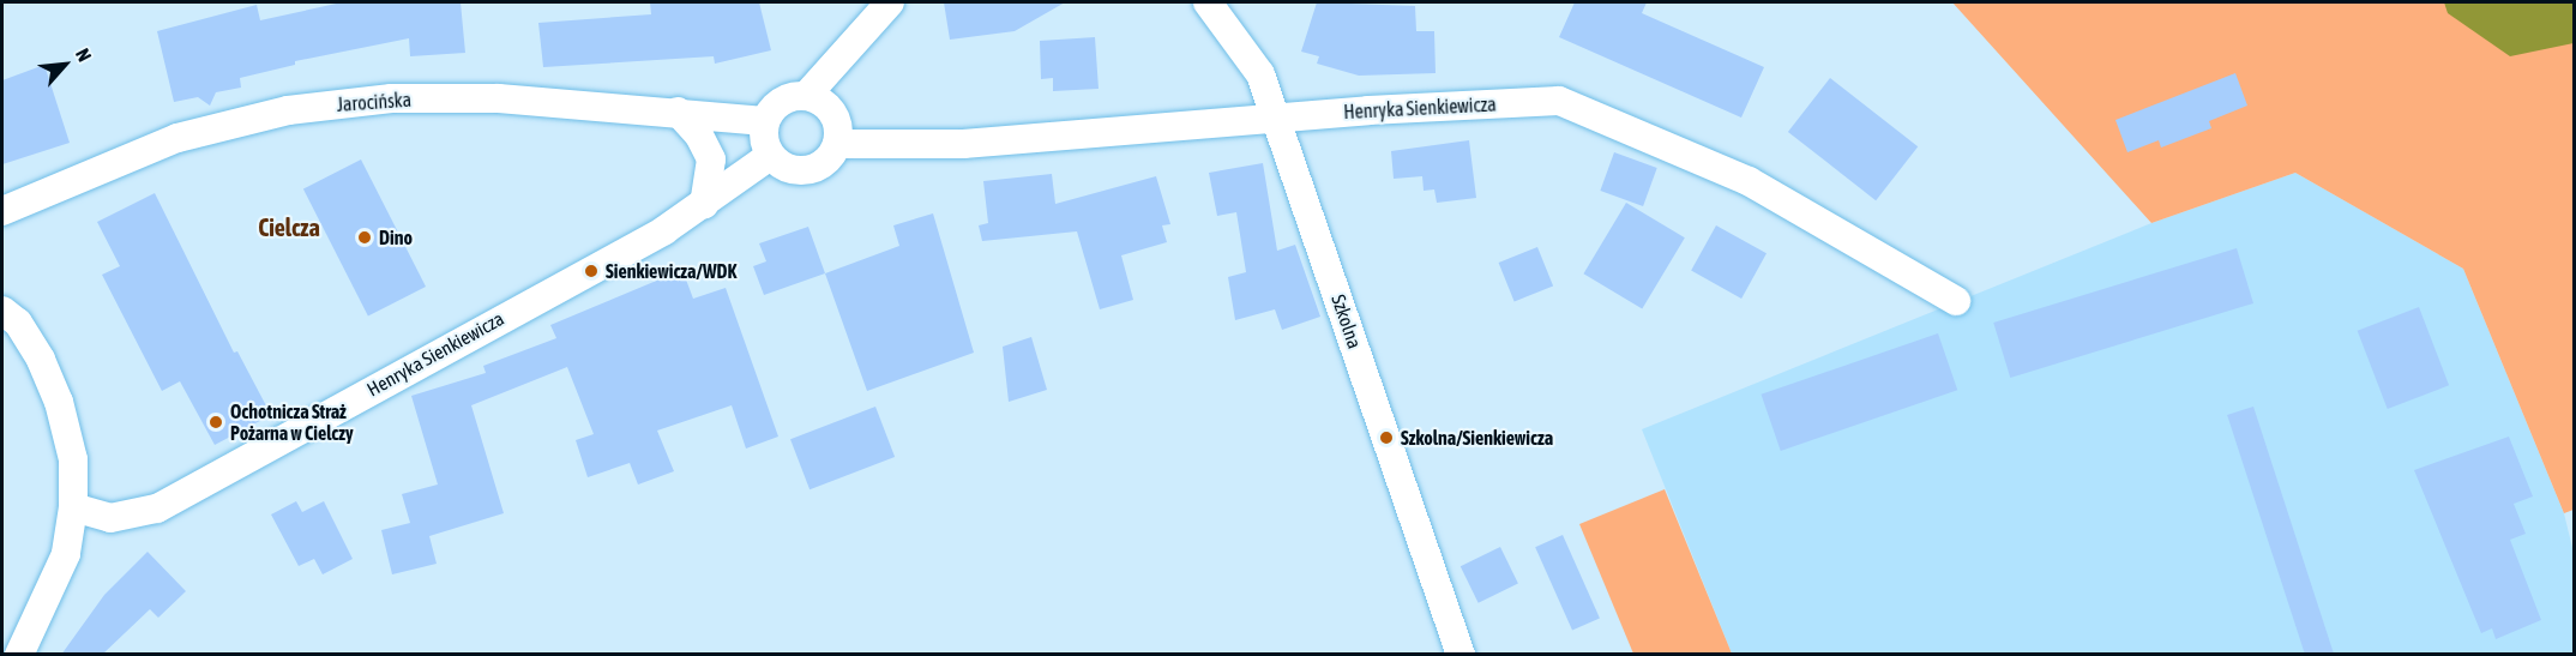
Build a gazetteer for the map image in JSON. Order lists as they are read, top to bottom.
{
  "streets": {
    "street": ["Jarocińska", "Henryka Sienkiewicza", "Szkolna"]
  },
  "crossings": [
    ["Jarocińska", "Henryka Sienkiewicza"],
    ["Henryka Sienkiewicza", "Szkolna"]
  ],
  "districts": ["Cielcza"],
  "places": [
    "Dino",
    "Sienkiewicza/WDK",
    "Ochotnicza Straż Pożarna w Cielczy",
    "Szkolna/Sienkiewicza"
  ],
  "north": "top right"
}
